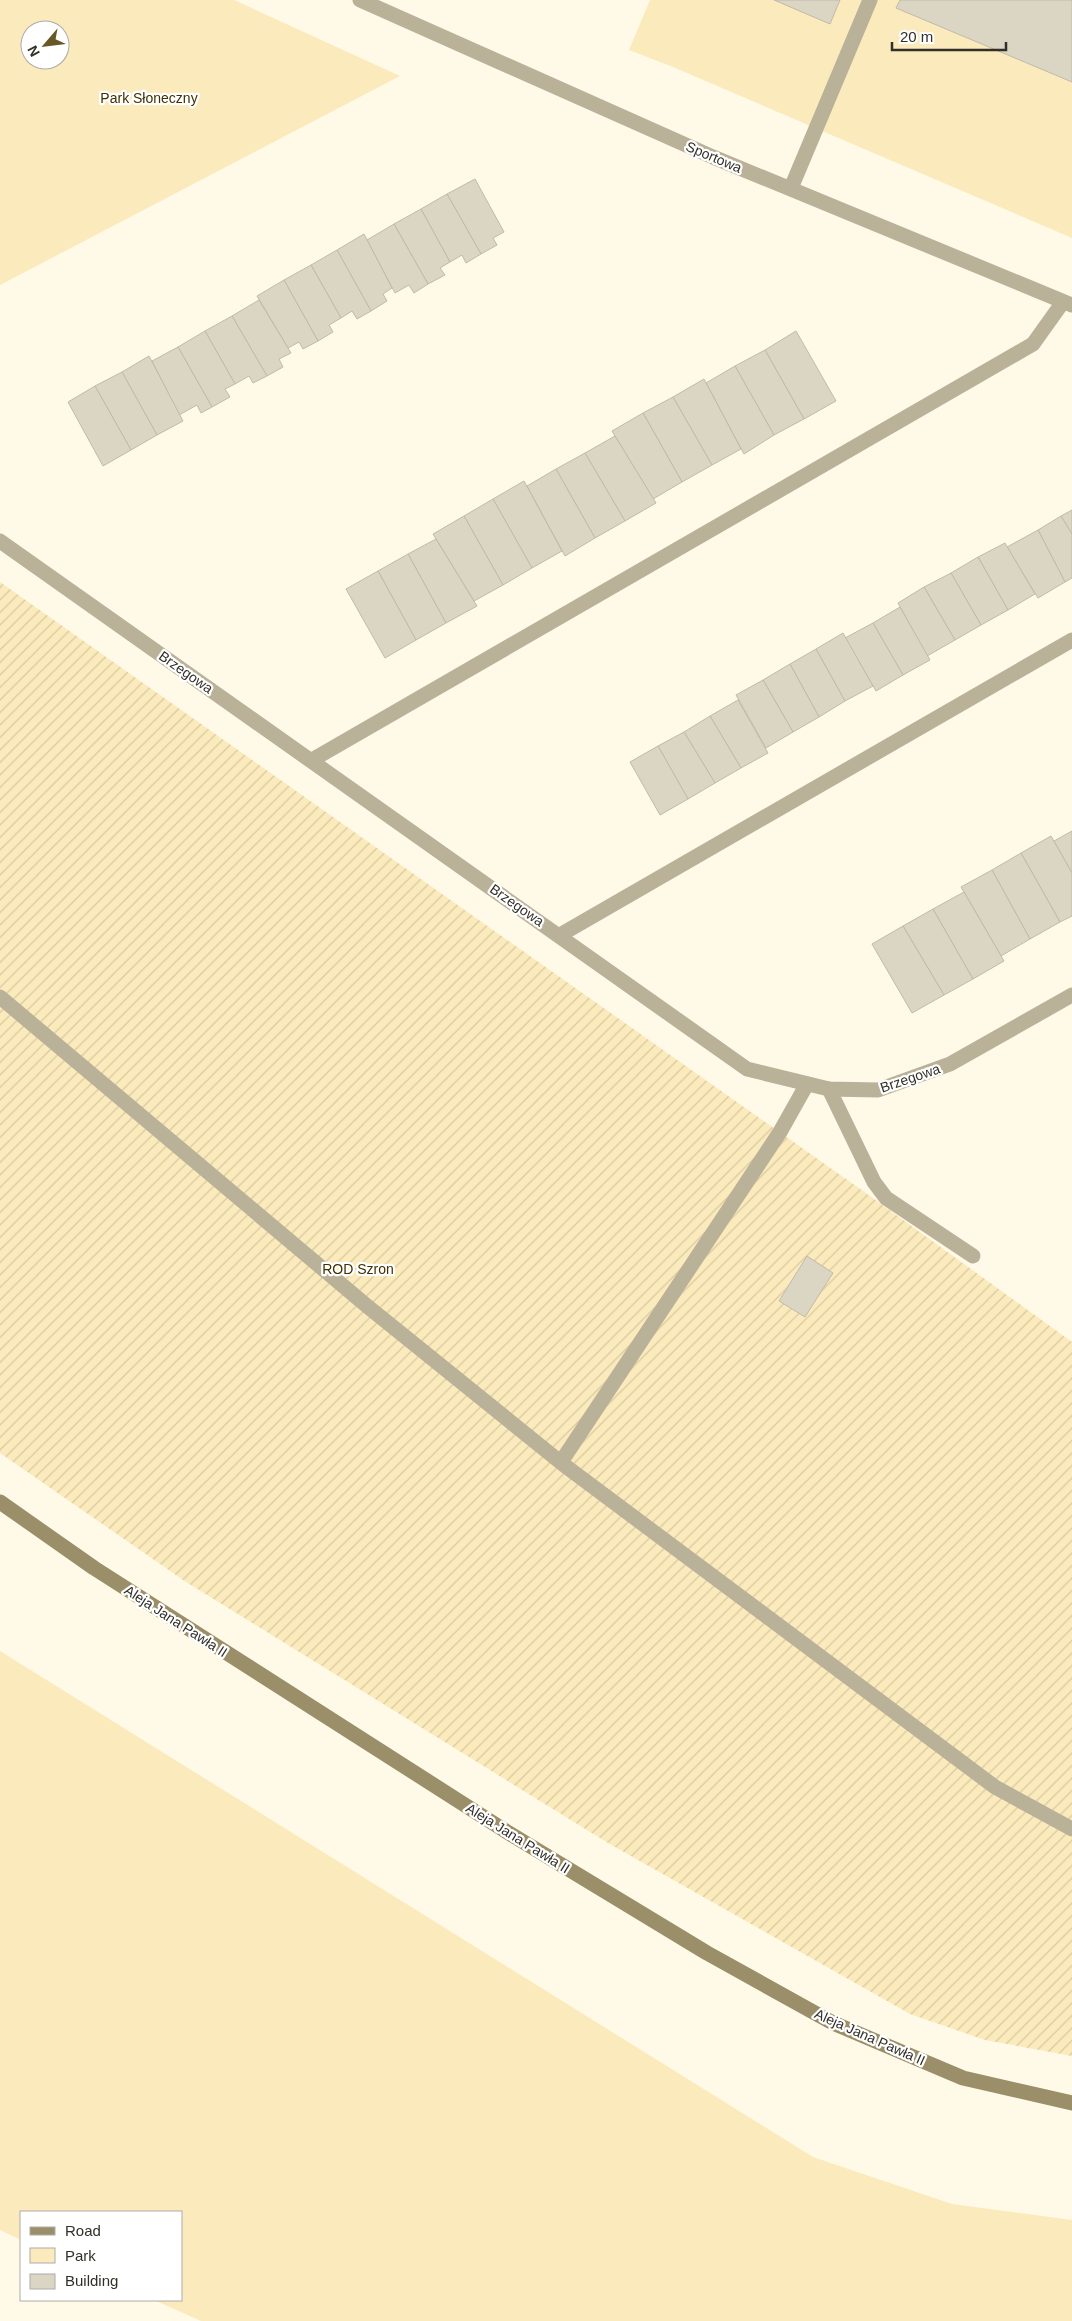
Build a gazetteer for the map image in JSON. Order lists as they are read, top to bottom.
{
  "streets": {
    "street": ["Sportowa", "Brzegowa", "Aleja Jana Pawła II"]
  },
  "parks": ["Park Słoneczny", "ROD Szron"],
  "legend": ["Road", "Park", "Building"],
  "scale_bar": "20 m",
  "north": "bottom left"
}
